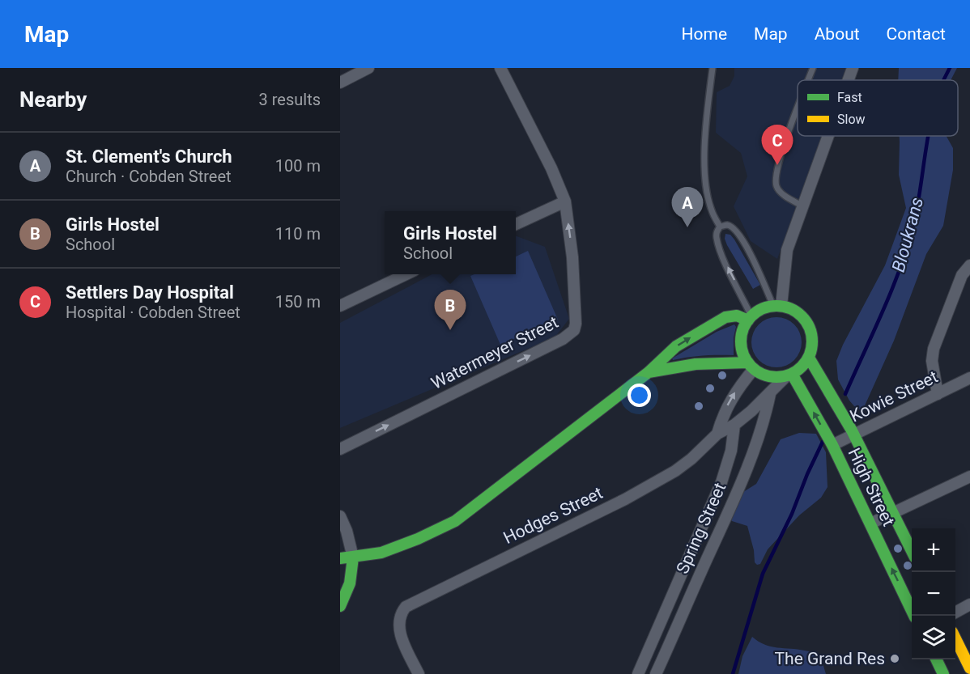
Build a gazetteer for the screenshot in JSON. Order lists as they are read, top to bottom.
{
  "streets": {
    "street": [
      "Watermeyer Street",
      "Kowie Street",
      "High Street",
      "Hodges Street",
      "Spring Street"
    ]
  },
  "crossings": [
    ["Kowie Street", "High Street"],
    ["High Street", "Hodges Street"],
    ["Hodges Street", "Spring Street"]
  ],
  "water": ["Bloukrans"],
  "places": ["The Grand Res"],
  "legend": ["Fast", "Slow"],
  "page": {
    "header": "Map",
    "nav": [
      "Home",
      "Map",
      "About",
      "Contact"
    ],
    "heading": ["Nearby", "3 results"],
    "pins": ["C", "A", "B"],
    "list": [
      {
        "mark": "A",
        "name": "St. Clement's Church",
        "note": "Church · Cobden Street",
        "value": "100 m"
      },
      {
        "mark": "B",
        "name": "Girls Hostel",
        "note": "School",
        "value": "110 m"
      },
      {
        "mark": "C",
        "name": "Settlers Day Hospital",
        "note": "Hospital · Cobden Street",
        "value": "150 m"
      }
    ],
    "popup": ["Girls Hostel", "School"],
    "map_buttons": ["+", "−"]
  }
}
